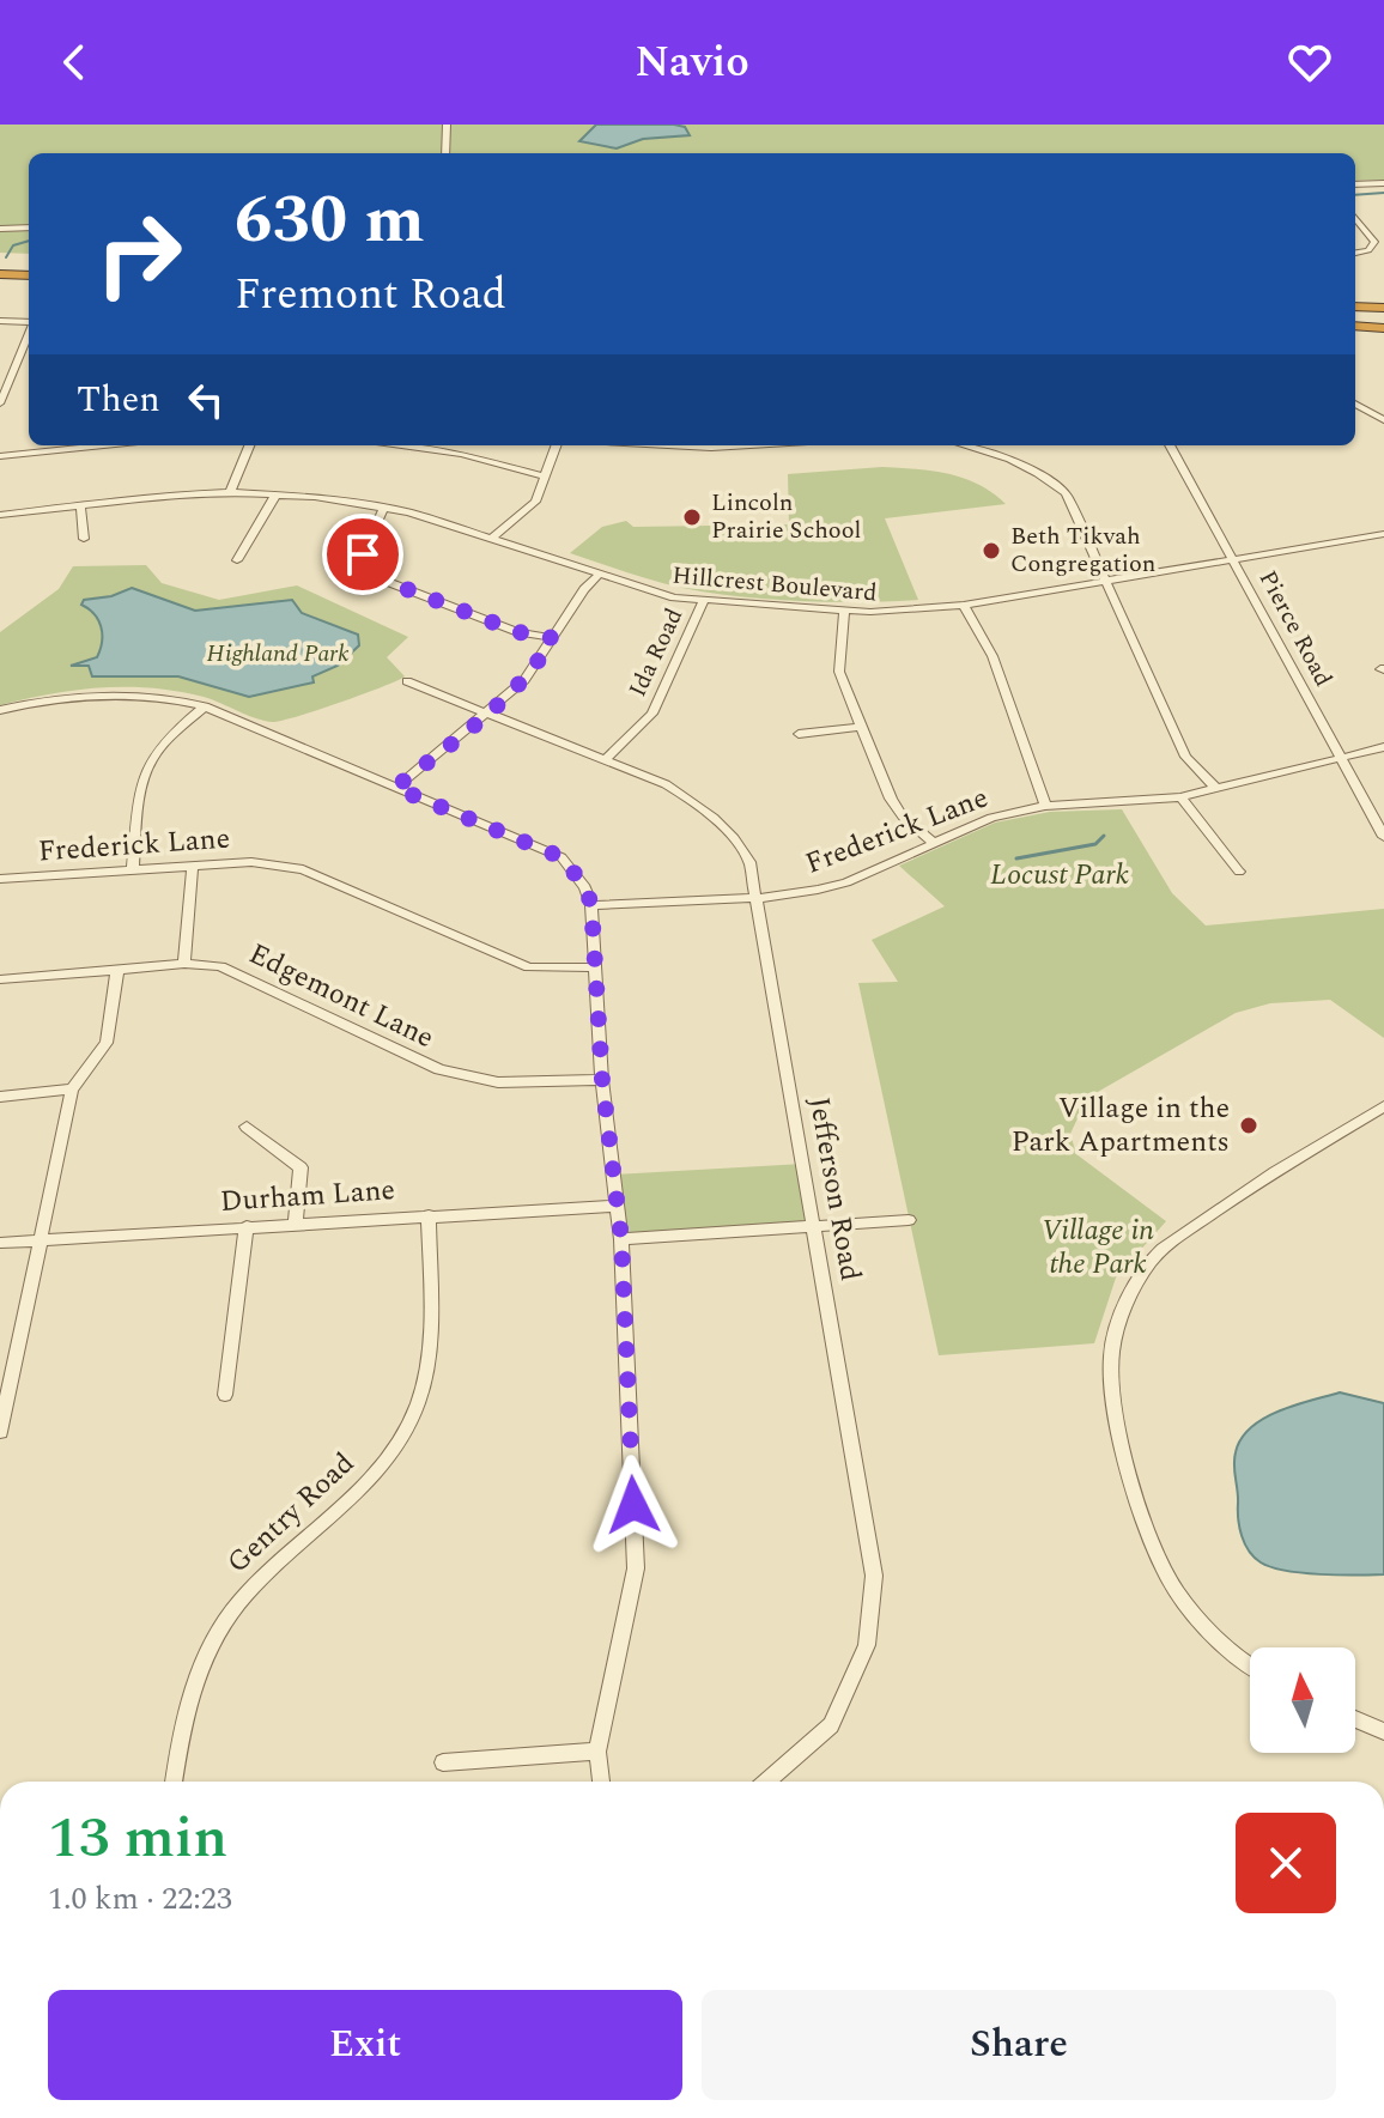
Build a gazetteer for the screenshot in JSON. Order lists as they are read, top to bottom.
{
  "streets": {
    "street": [
      "Hillcrest Boulevard",
      "Pierce Road",
      "Ida Road",
      "Frederick Lane",
      "Edgemont Lane",
      "Jefferson Road",
      "Durham Lane",
      "Gentry Road"
    ]
  },
  "crossings": [
    ["Hillcrest Boulevard", "Pierce Road"],
    ["Hillcrest Boulevard", "Ida Road"],
    ["Pierce Road", "Frederick Lane"],
    ["Ida Road", "Jefferson Road"],
    ["Frederick Lane", "Jefferson Road"],
    ["Durham Lane", "Gentry Road"]
  ],
  "parks": ["Highland Park", "Locust Park", "Village in the Park"],
  "places": ["Lincoln Prairie School", "Beth Tikvah Congregation", "Village in the Park Apartments"],
  "north": "top",
  "page": {
    "header": "Navio",
    "turn": ["630 m", "Fremont Road"],
    "then": "Then",
    "heading": ["13 min", "1.0 km · 22:23"],
    "buttons": ["Exit", "Share"]
  }
}
